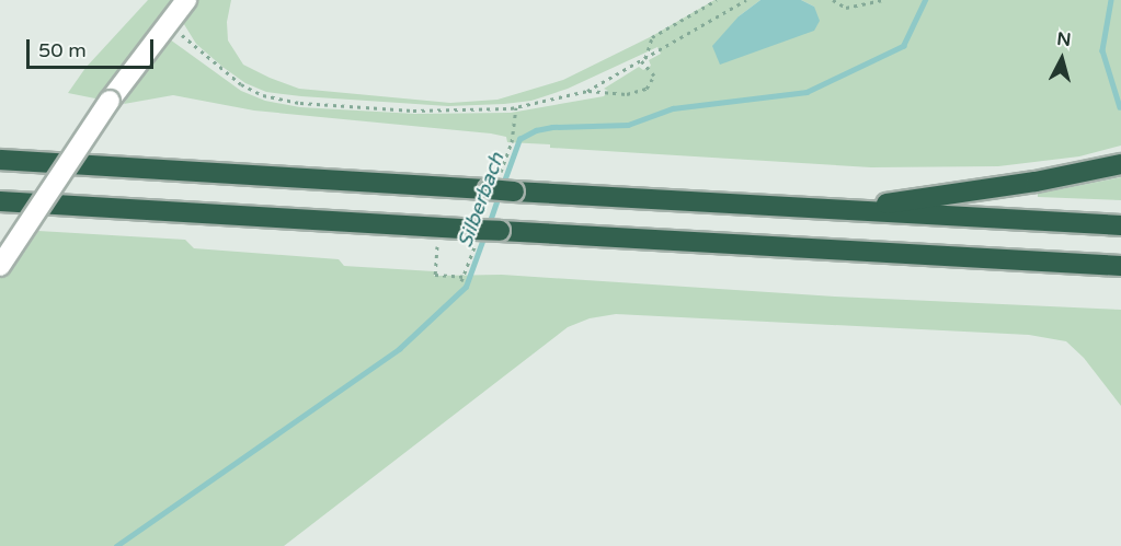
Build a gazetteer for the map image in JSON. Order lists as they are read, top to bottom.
{
  "water": ["Silberbach"],
  "scale_bar": "50 m",
  "north": "top"
}
